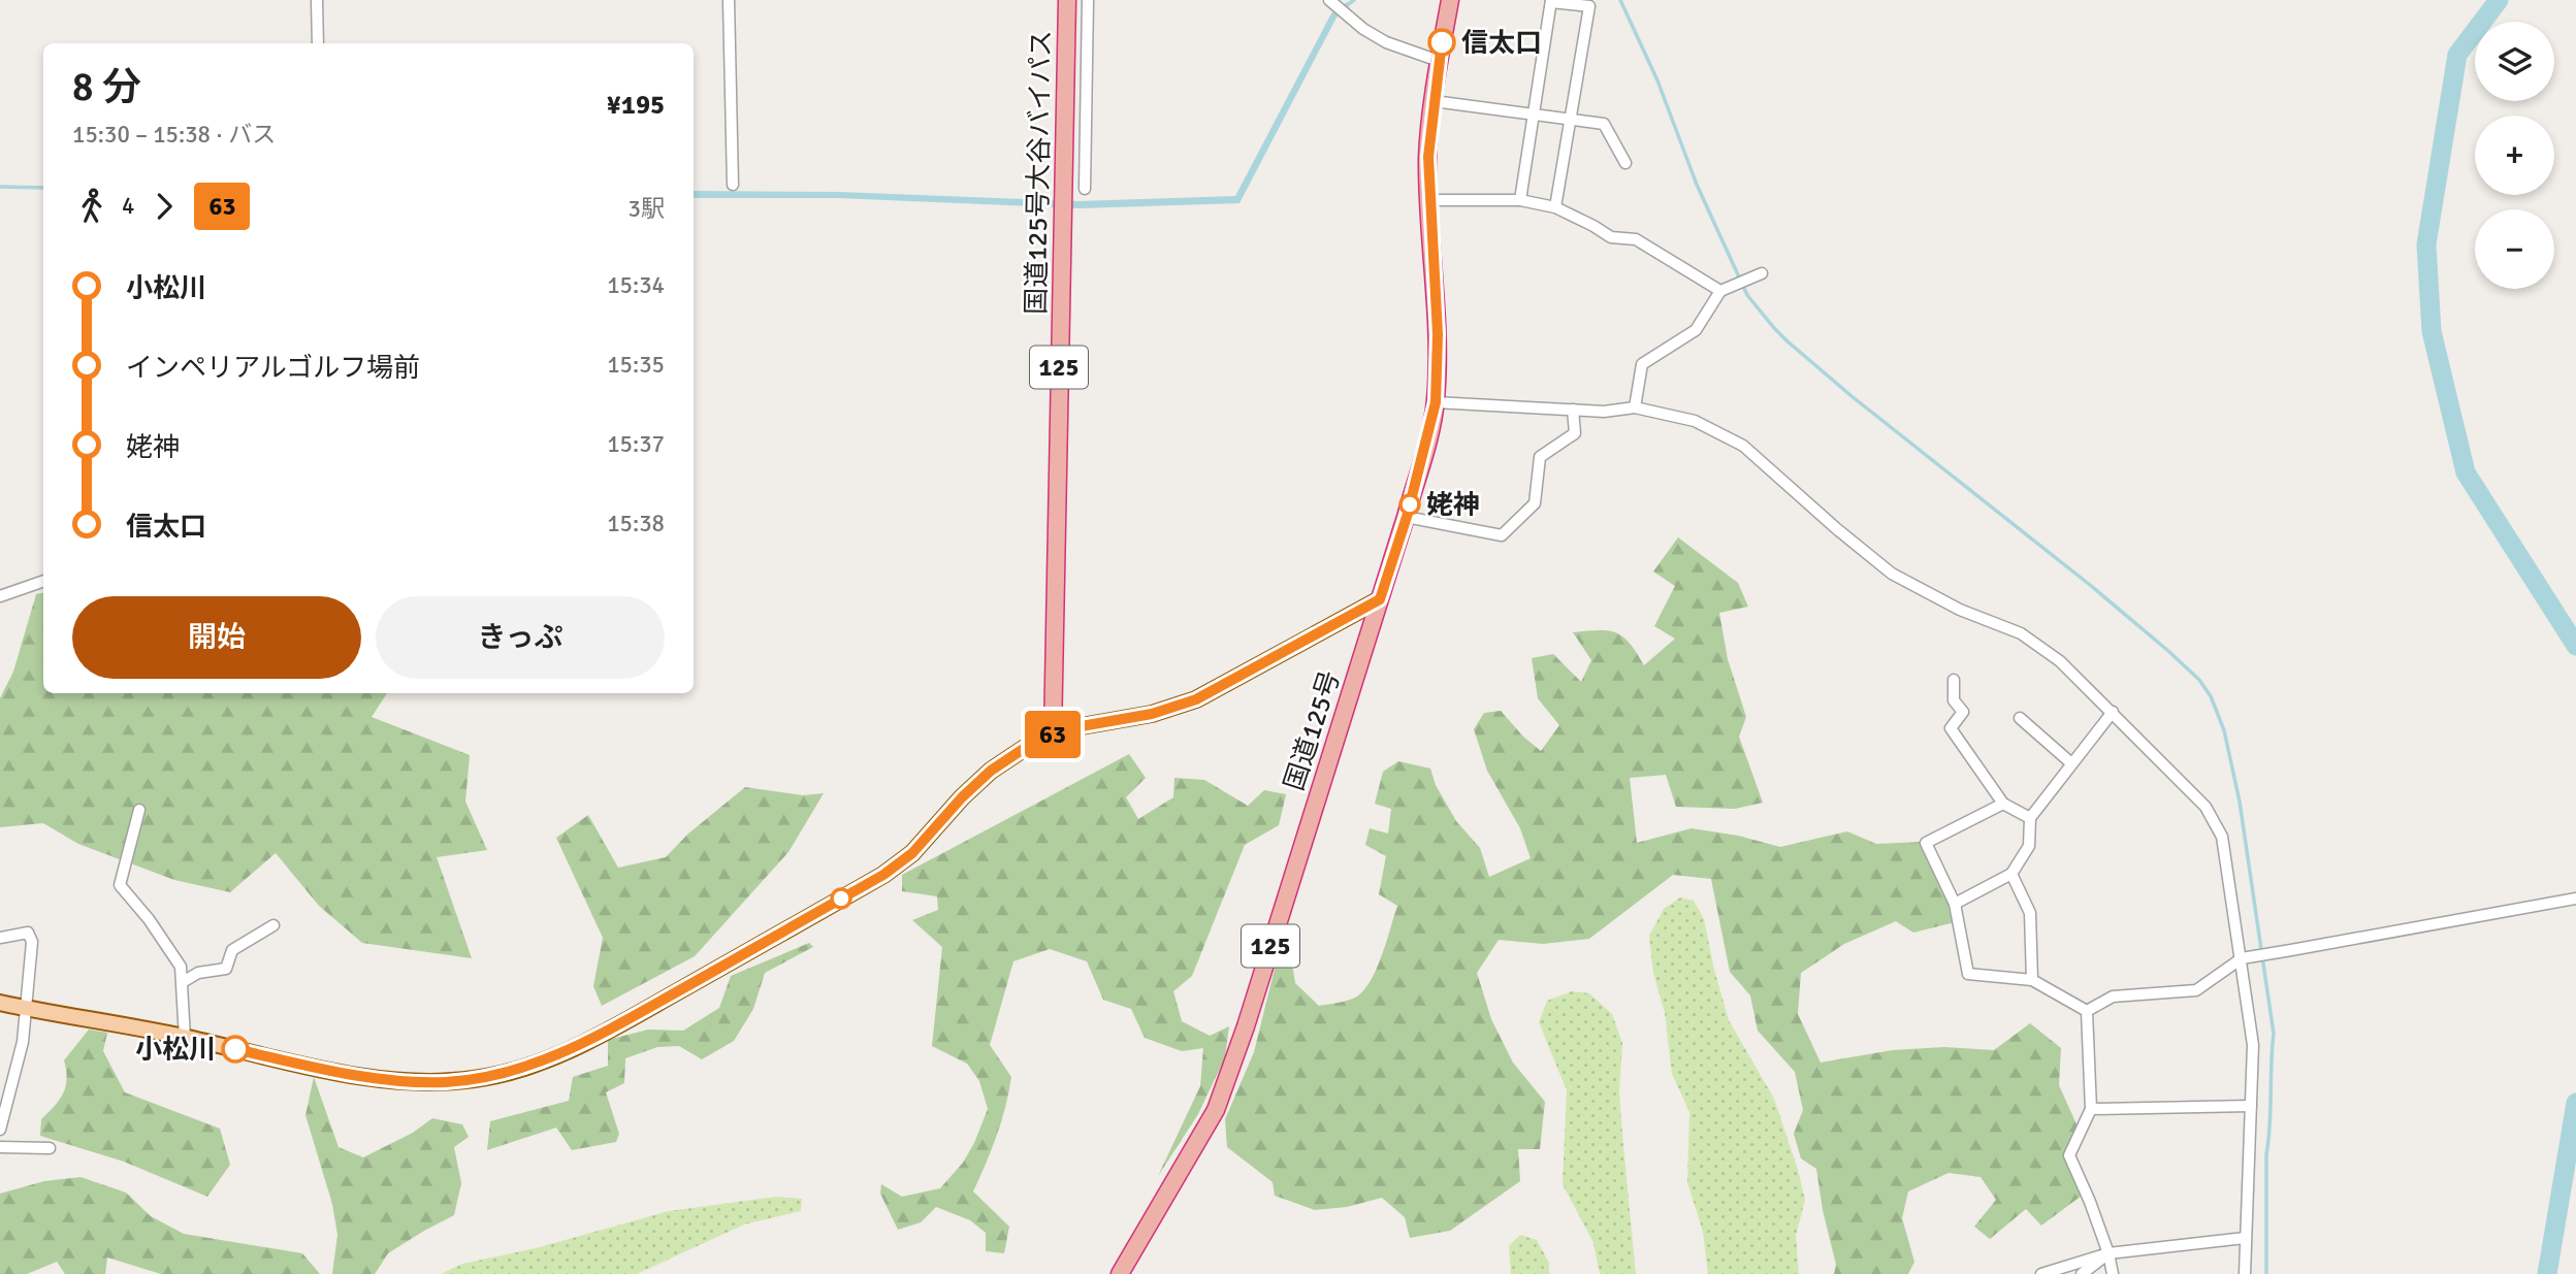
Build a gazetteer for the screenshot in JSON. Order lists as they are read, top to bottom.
{
  "streets": {
    "highway": ["国道125号大谷バイパス", "125", "国道125号"]
  },
  "places": ["信太口", "姥神", "小松川"],
  "lines": ["bus line 63"],
  "page": {
    "on_map": "63",
    "map_buttons": ["+", "−"],
    "heading": ["8 分", "15:30 – 15:38 · バス", "¥195"],
    "legs": ["4", "63", "3駅"],
    "list": [
      {
        "name": "小松川",
        "value": "15:34"
      },
      {
        "name": "インペリアルゴルフ場前",
        "value": "15:35"
      },
      {
        "name": "姥神",
        "value": "15:37"
      },
      {
        "name": "信太口",
        "value": "15:38"
      }
    ],
    "buttons": ["開始", "きっぷ"]
  }
}
